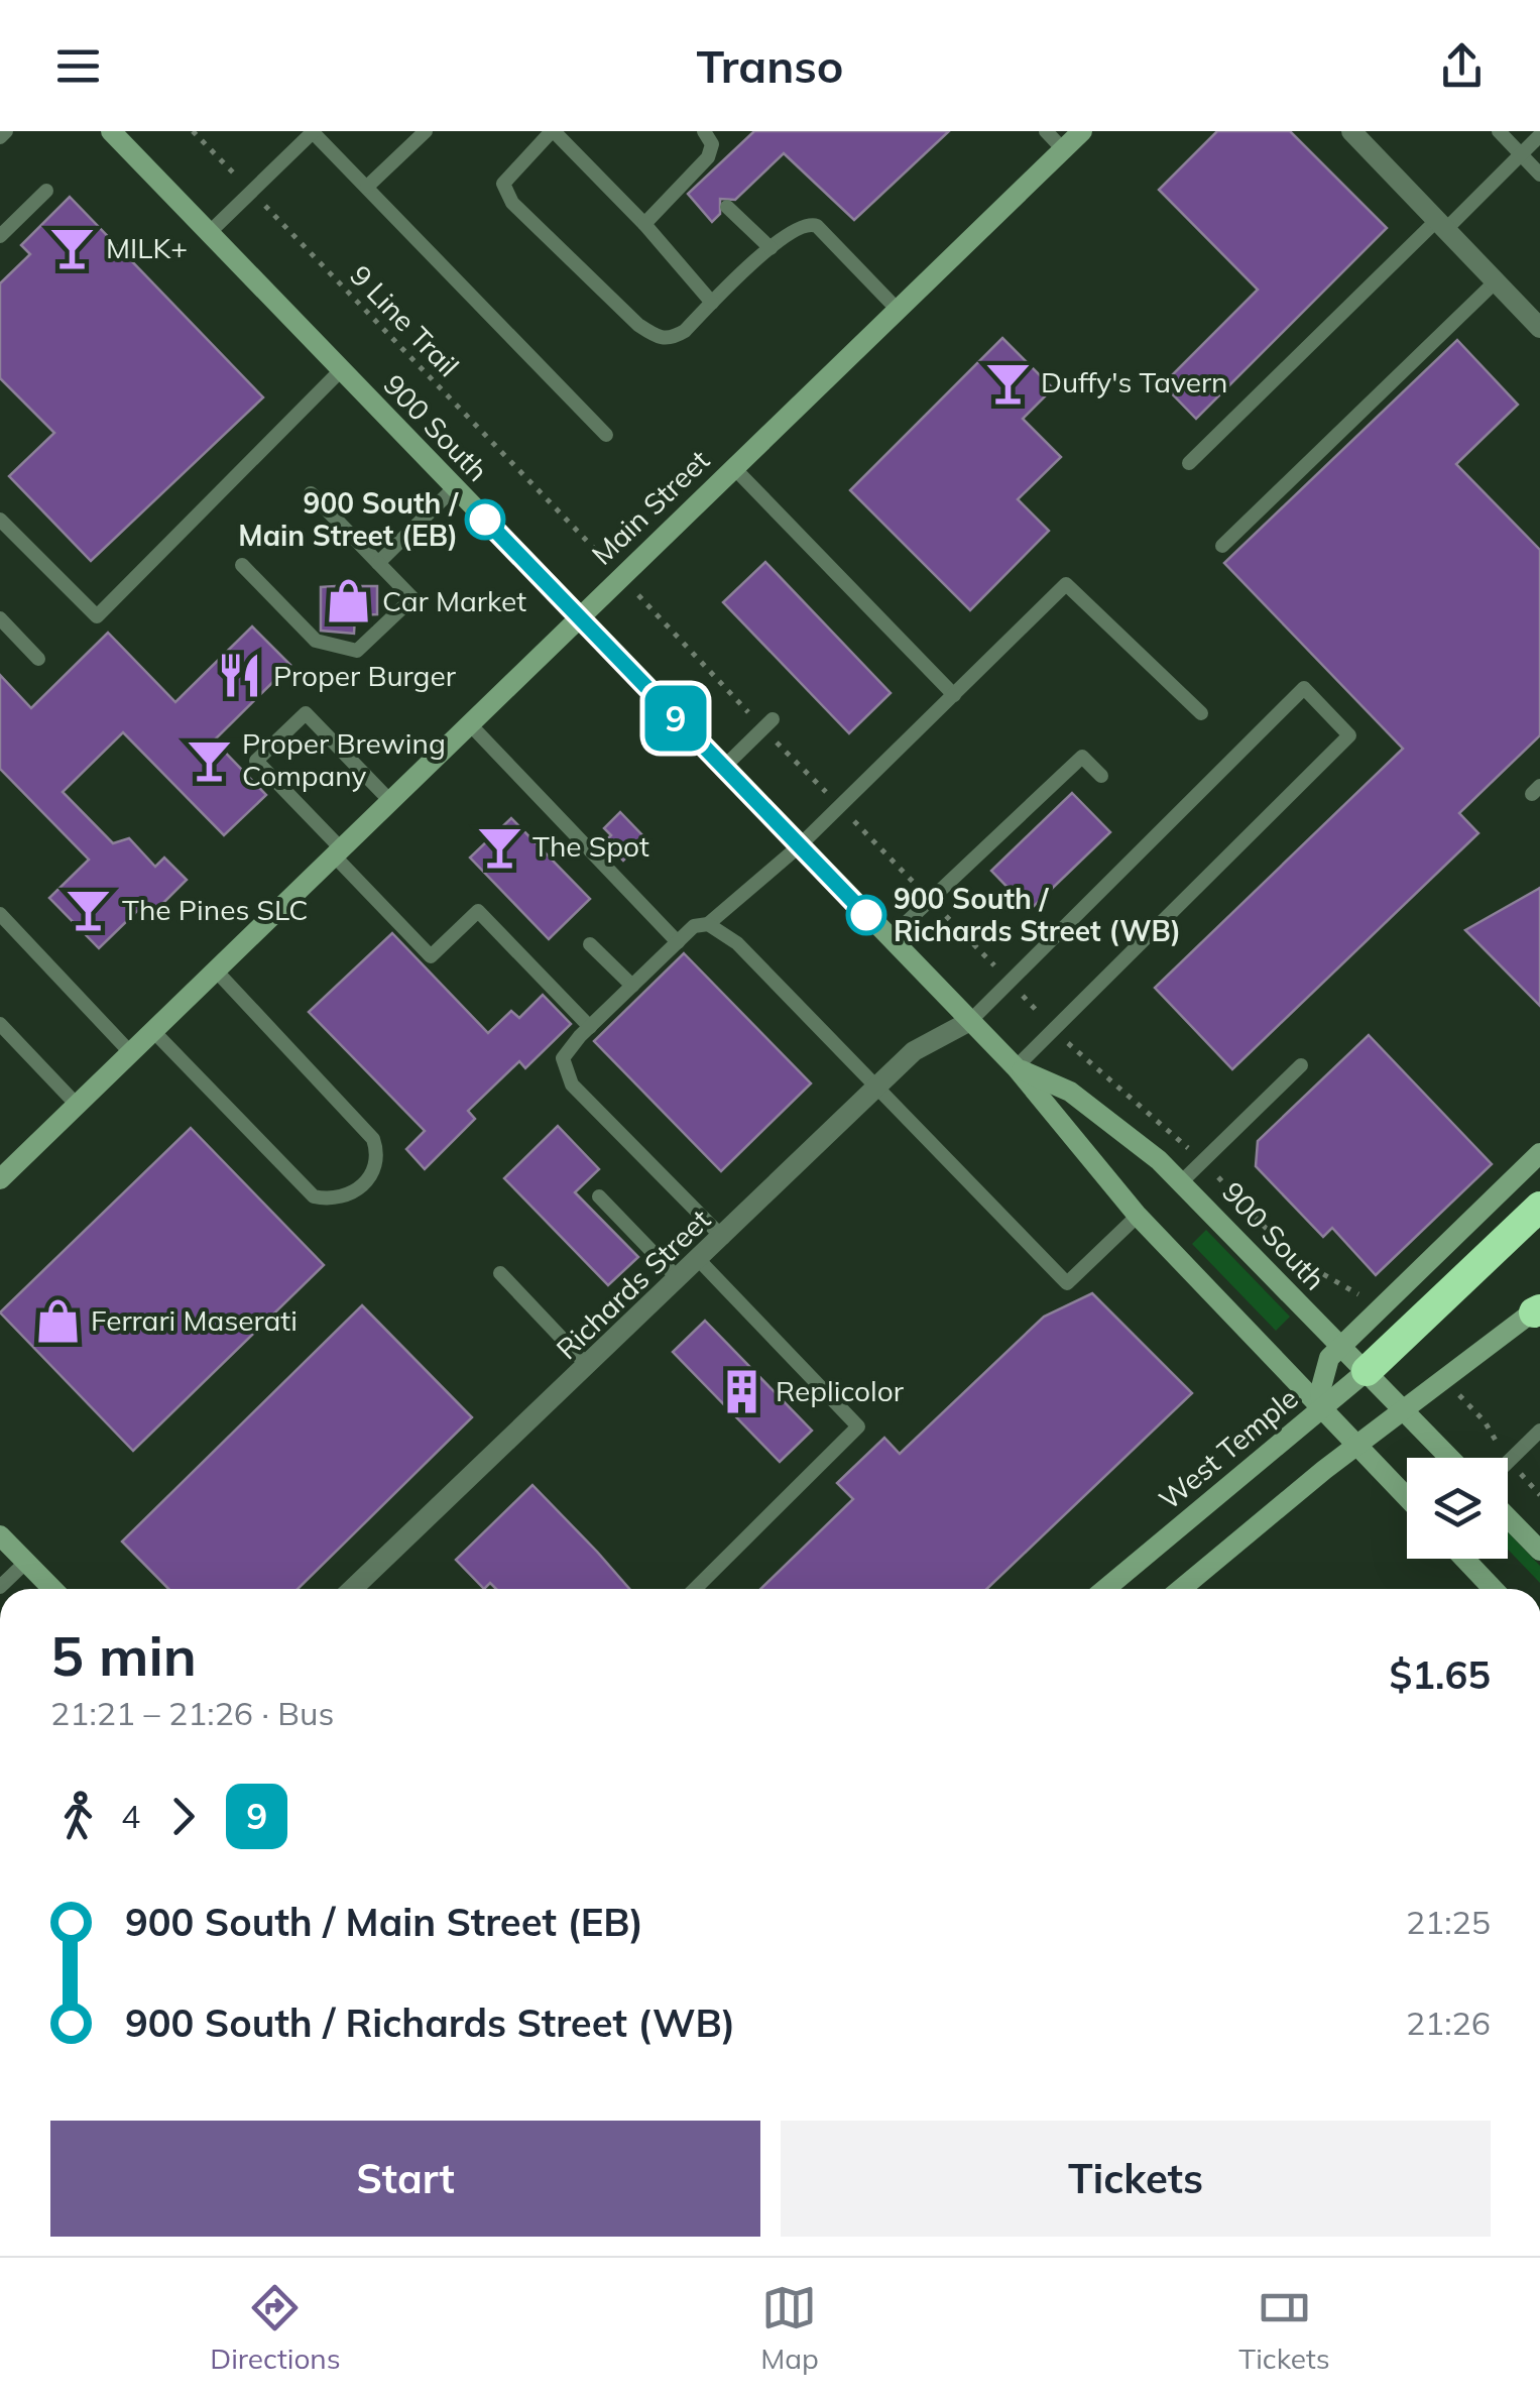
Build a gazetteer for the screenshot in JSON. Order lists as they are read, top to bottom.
{
  "streets": {
    "street": [
      "900 South",
      "Main Street",
      "Richards Street",
      "West Temple"
    ],
    "path": ["9 Line Trail"]
  },
  "crossings": [
    ["900 South", "Main Street"],
    ["900 South", "Richards Street"],
    ["900 South", "West Temple"]
  ],
  "places": {
    "bar": [
      "MILK+",
      "Duffy's Tavern",
      "Proper Brewing Company",
      "The Spot",
      "The Pines SLC"
    ],
    "other": ["900 South / Main Street (EB)", "900 South / Richards Street (WB)"],
    "shop": ["Car Market", "Ferrari Maserati"],
    "restaurant": ["Proper Burger"],
    "building": ["Replicolor"]
  },
  "lines": ["bus line 9"],
  "page": {
    "header": "Transo",
    "on_map": "9",
    "heading": ["5 min", "21:21 – 21:26 · Bus", "$1.65"],
    "legs": ["4", "9"],
    "list": [
      {
        "name": "900 South / Main Street (EB)",
        "value": "21:25"
      },
      {
        "name": "900 South / Richards Street (WB)",
        "value": "21:26"
      }
    ],
    "buttons": ["Start", "Tickets"],
    "tabs": ["Directions", "Map", "Tickets"]
  }
}
